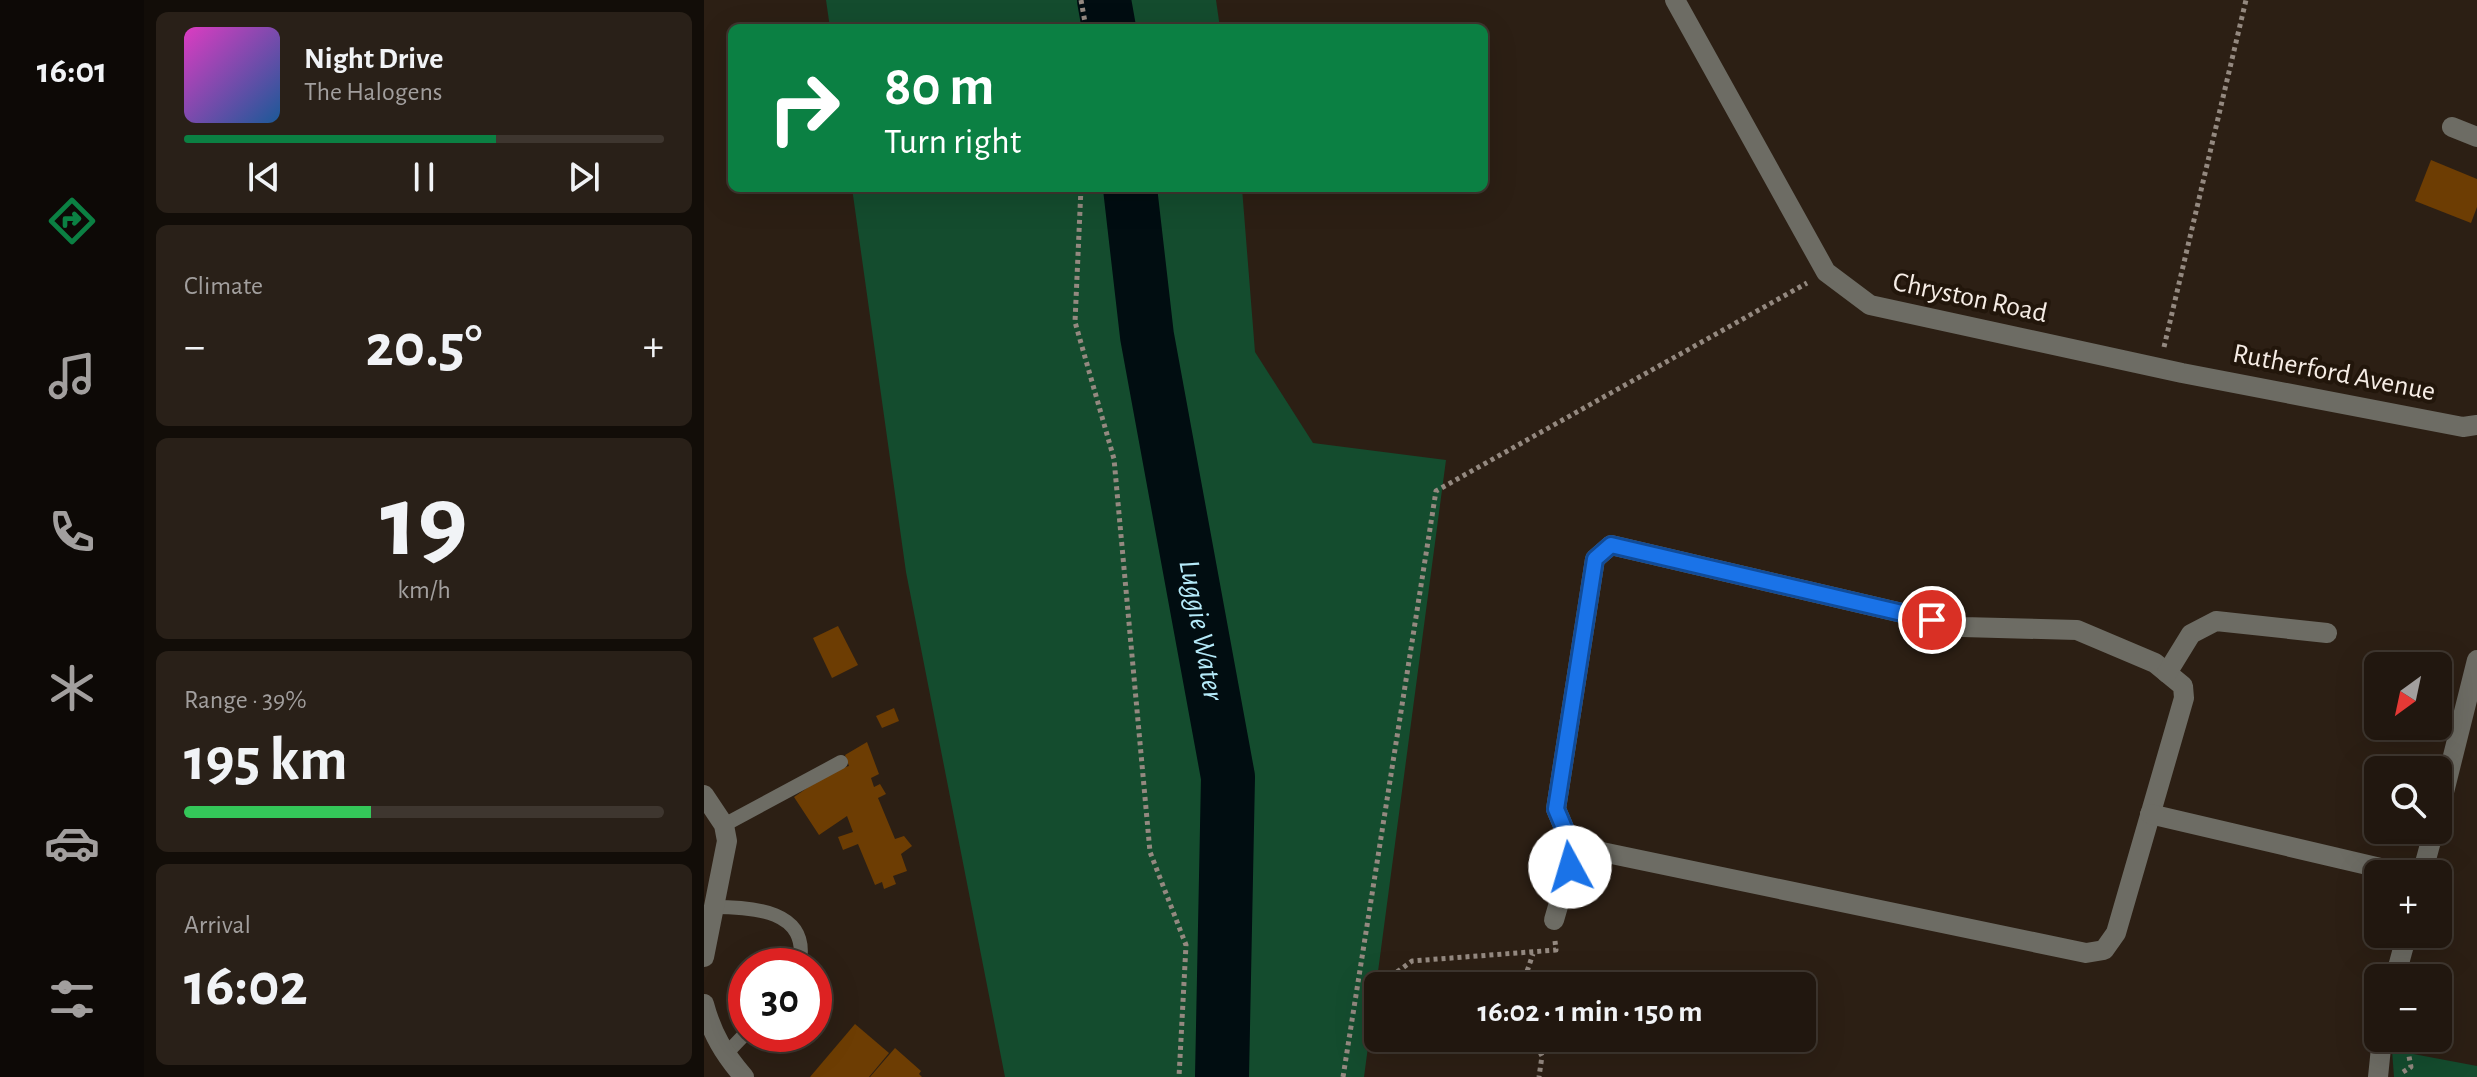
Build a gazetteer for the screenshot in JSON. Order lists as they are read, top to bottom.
{
  "streets": {
    "street": ["Chryston Road", "Rutherford Avenue"]
  },
  "crossings": [
    ["Chryston Road", "Rutherford Avenue"]
  ],
  "water": ["Luggie Water"],
  "north": "bottom left",
  "page": {
    "tabs": "16:01",
    "turn": ["80 m", "Turn right"],
    "song": ["Night Drive", "The Halogens"],
    "tile": [
      "Climate",
      ["19", "km/h"],
      ["Range · 39%", "195 km"],
      ["Arrival", "16:02"]
    ],
    "heat": ["−", "20.5°", "+"],
    "map_buttons": ["+", "−"],
    "limit": "30",
    "trip": "16:02 · 1 min · 150 m"
  }
}
